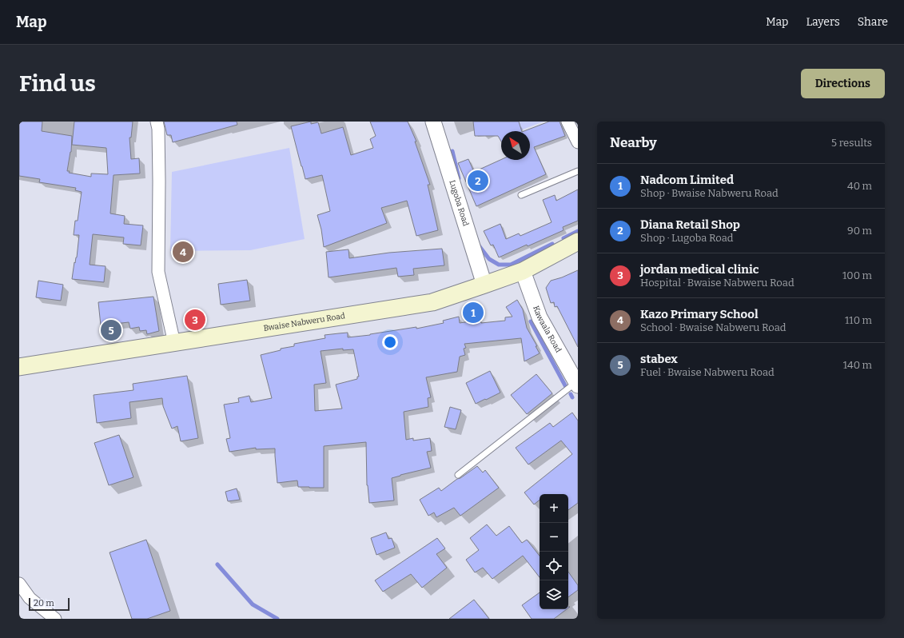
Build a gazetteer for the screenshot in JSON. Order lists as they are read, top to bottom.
{
  "streets": {
    "main road": ["Bwaise Nabweru Road"],
    "street": ["Lugoba Road", "Kawaala Road"]
  },
  "crossings": [
    ["Lugoba Road", "Bwaise Nabweru Road"],
    ["Bwaise Nabweru Road", "Kawaala Road"]
  ],
  "scale_bar": "20 m",
  "north": "top left",
  "page": {
    "header": "Map",
    "nav": ["Map", "Layers", "Share"],
    "buttons": "Directions",
    "title": "Find us",
    "heading": ["Nearby", "5 results"],
    "list": [
      {
        "mark": "1",
        "name": "Nadcom Limited",
        "note": "Shop · Bwaise Nabweru Road",
        "value": "40 m"
      },
      {
        "mark": "2",
        "name": "Diana Retail Shop",
        "note": "Shop · Lugoba Road",
        "value": "90 m"
      },
      {
        "mark": "3",
        "name": "jordan medical clinic",
        "note": "Hospital · Bwaise Nabweru Road",
        "value": "100 m"
      },
      {
        "mark": "4",
        "name": "Kazo Primary School",
        "note": "School · Bwaise Nabweru Road",
        "value": "110 m"
      },
      {
        "mark": "5",
        "name": "stabex",
        "note": "Fuel · Bwaise Nabweru Road",
        "value": "140 m"
      }
    ],
    "pins": [
      "2",
      "4",
      "1",
      "3",
      "5"
    ],
    "map_buttons": ["+", "−"],
    "scale": "20 m"
  }
}
